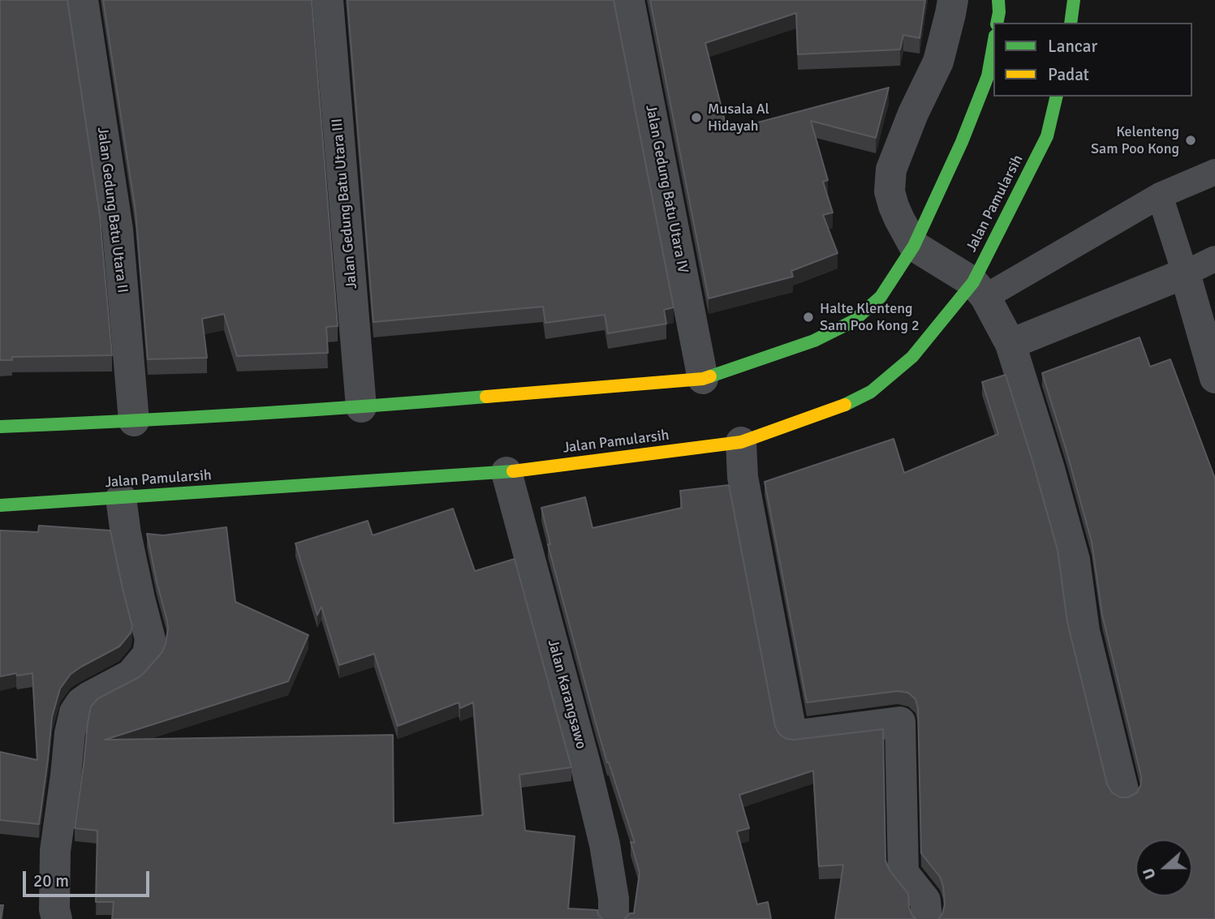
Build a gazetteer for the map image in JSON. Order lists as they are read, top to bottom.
{
  "streets": {
    "highway": ["Jalan Pamularsih"],
    "street": [
      "Jalan Gedung Batu Utara IV",
      "Jalan Gedung Batu Utara III",
      "Jalan Gedung Batu Utara II",
      "Jalan Karangsawo"
    ]
  },
  "crossings": [
    ["Jalan Pamularsih", "Jalan Karangsawo"]
  ],
  "places": ["Musala Al Hidayah", "Kelenteng Sam Poo Kong", "Halte Klenteng Sam Poo Kong 2"],
  "legend": ["Lancar", "Padat"],
  "scale_bar": "20 m",
  "north": "left"
}
